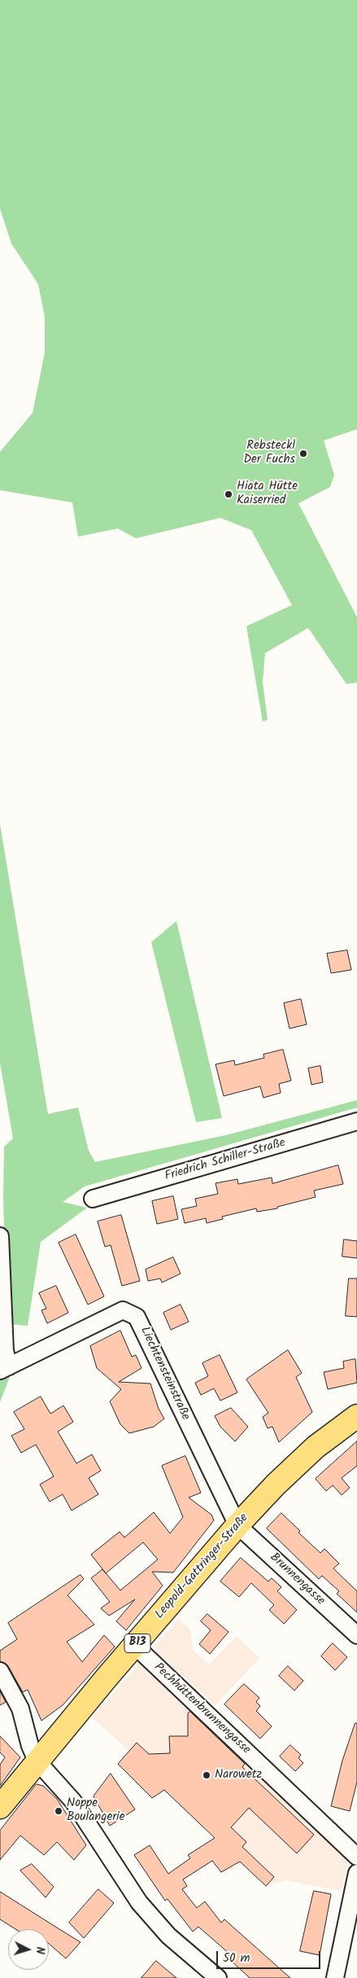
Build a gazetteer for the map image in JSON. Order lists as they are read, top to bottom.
{
  "streets": {
    "main road": ["Leopold-Gattringer-Straße", "B13"],
    "street": [
      "Friedrich Schiller-Straße",
      "Liechtensteinstraße",
      "Brunnengasse",
      "Pechhüttenbrunnengasse"
    ]
  },
  "crossings": [
    ["Liechtensteinstraße", "Leopold-Gattringer-Straße"],
    ["Liechtensteinstraße", "Brunnengasse"],
    ["Leopold-Gattringer-Straße", "Brunnengasse"],
    ["Leopold-Gattringer-Straße", "Pechhüttenbrunnengasse"]
  ],
  "places": [
    "Rebsteckl Der Fuchs",
    "Hiata Hütte Kaiserried",
    "Narowetz",
    "Noppe Boulangerie"
  ],
  "scale_bar": "50 m",
  "north": "right"
}
